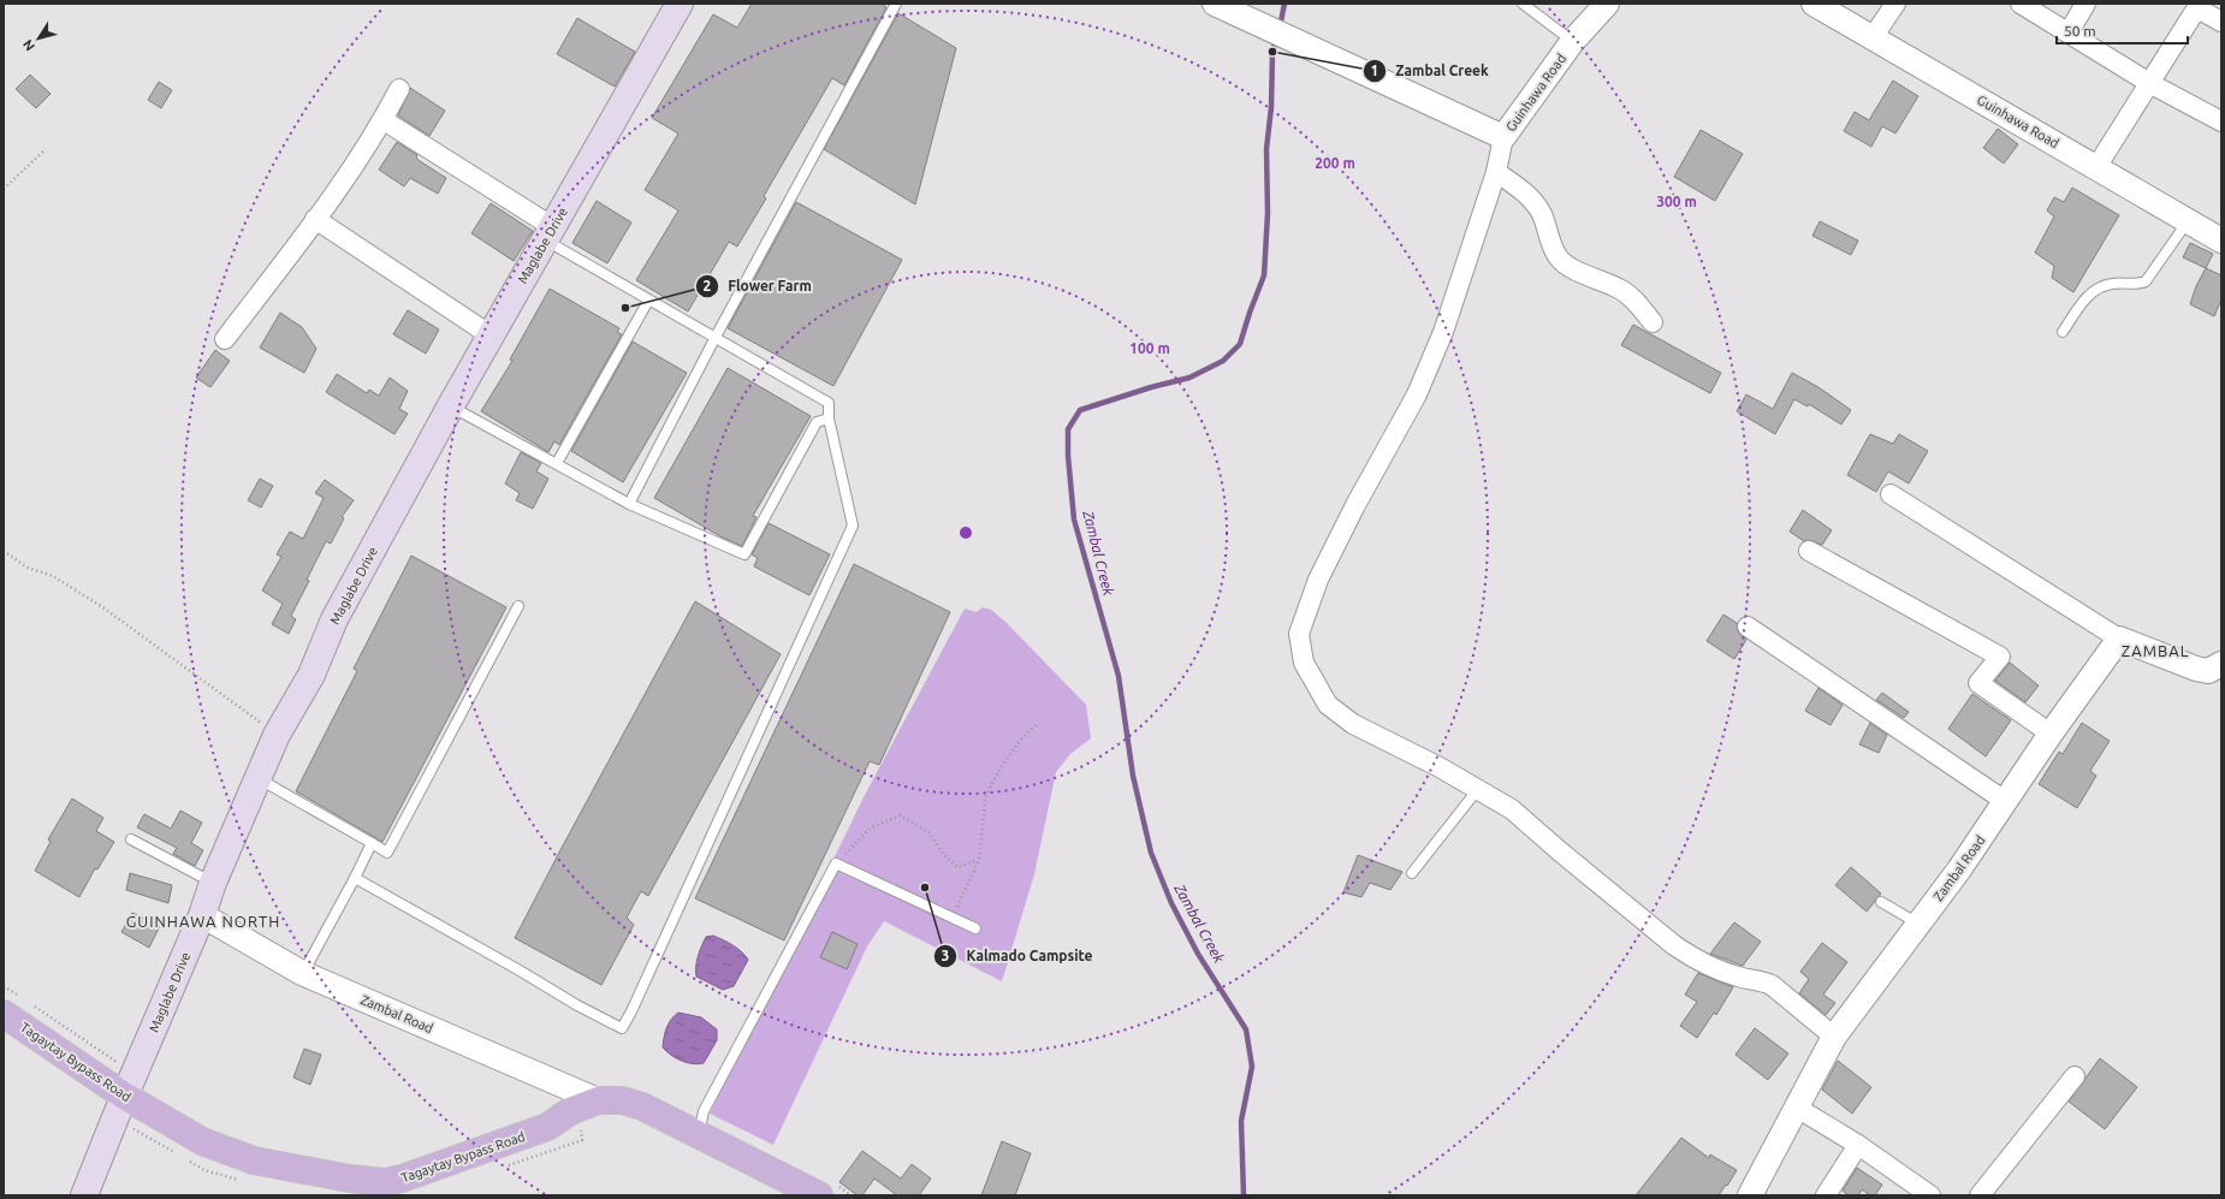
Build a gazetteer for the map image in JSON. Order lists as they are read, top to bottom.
{
  "streets": {
    "main road": ["Maglabe Drive", "Tagaytay Bypass Road"],
    "street": ["Guinhawa Road", "Zambal Road"]
  },
  "crossings": [
    ["Maglabe Drive", "Zambal Road"],
    ["Maglabe Drive", "Tagaytay Bypass Road"],
    ["Zambal Road", "Tagaytay Bypass Road"]
  ],
  "districts": ["ZAMBAL", "GUINHAWA NORTH"],
  "water": ["Zambal Creek"],
  "places": ["Zambal Creek", "Flower Farm", "Kalmado Campsite"],
  "scale_bar": "50 m",
  "north": "bottom left",
  "rings": ["200 m", "300 m", "100 m"]
}
